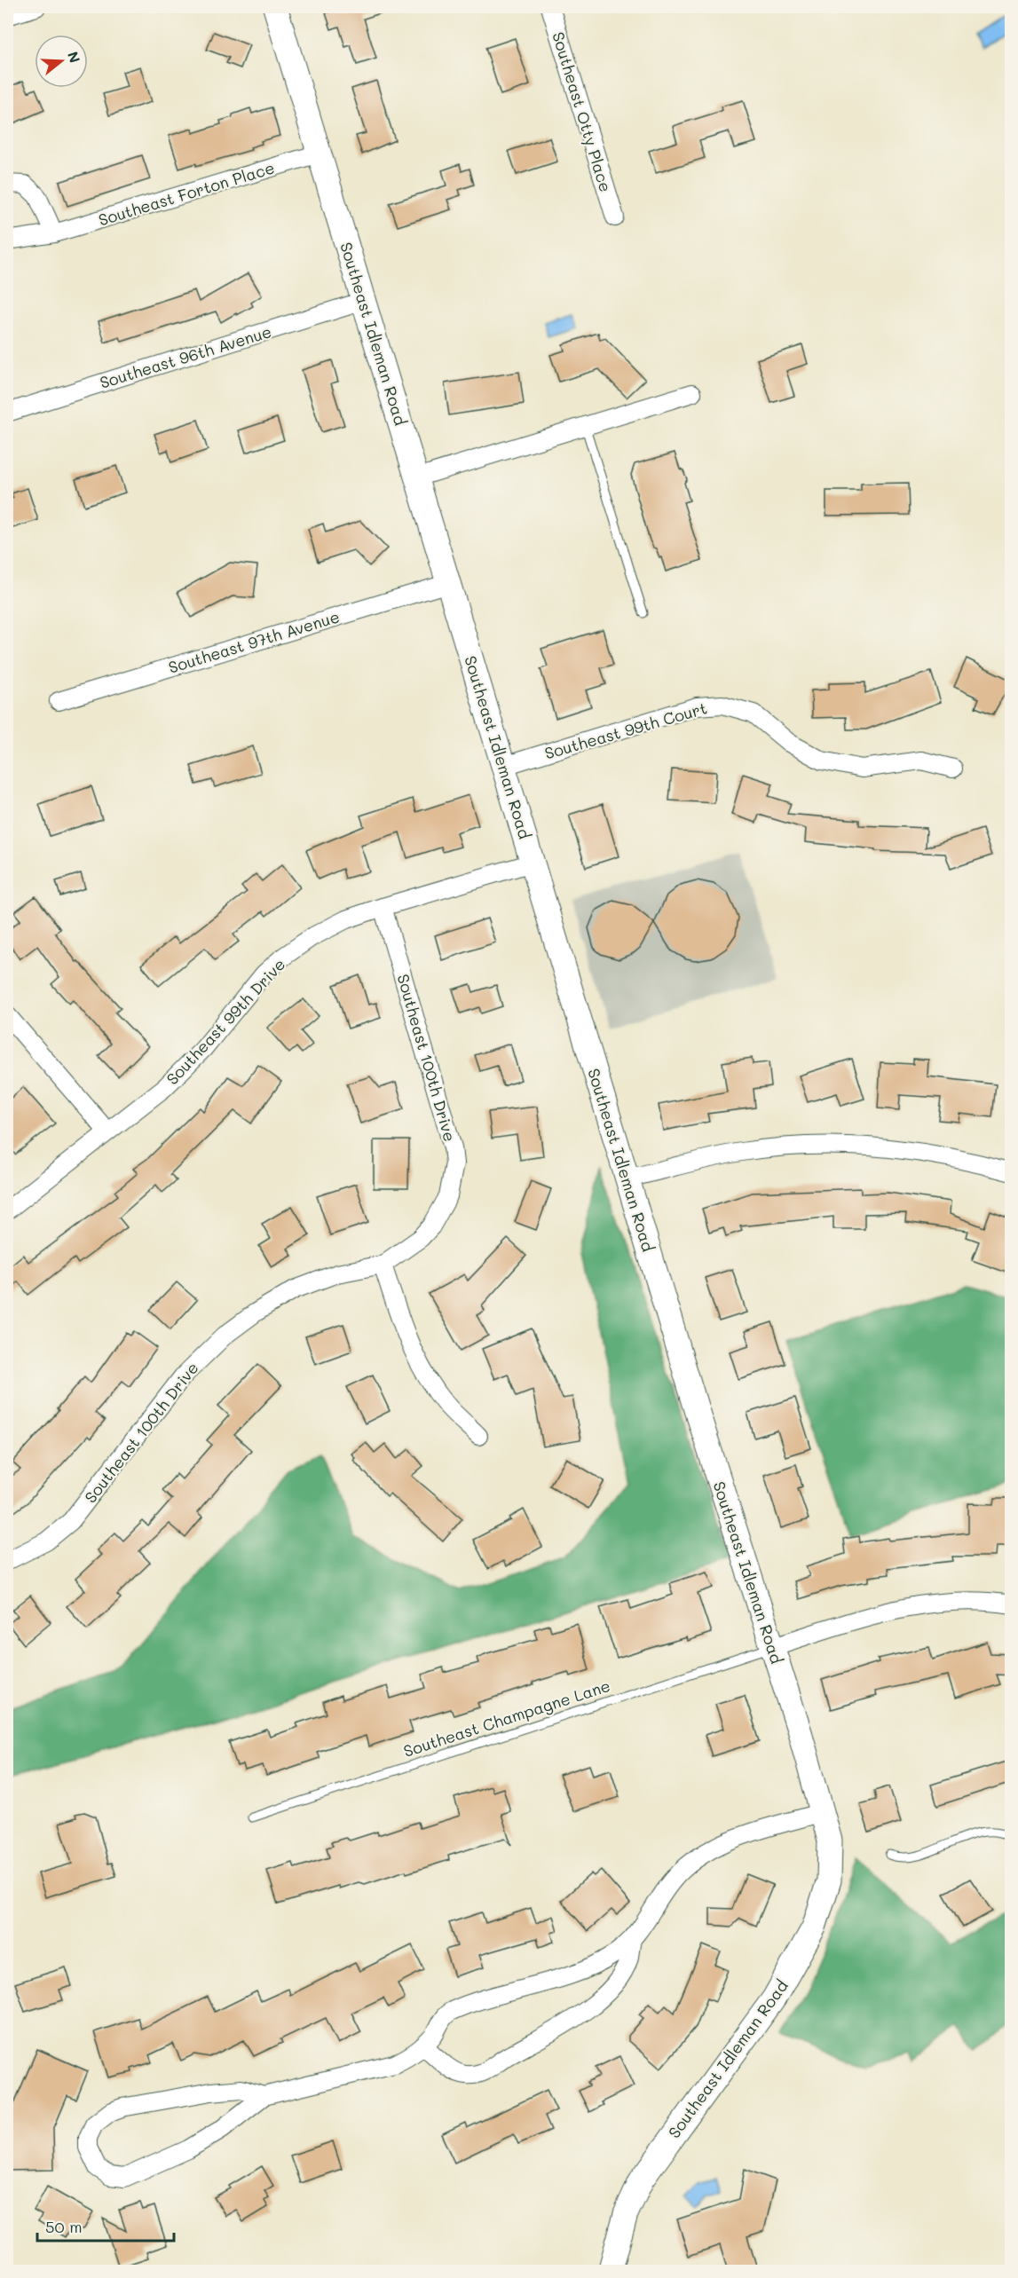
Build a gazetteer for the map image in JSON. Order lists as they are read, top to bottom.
{
  "streets": {
    "main road": ["Southeast Idleman Road"],
    "street": [
      "Southeast Otty Place",
      "Southeast Forton Place",
      "Southeast 96th Avenue",
      "Southeast 97th Avenue",
      "Southeast 99th Court",
      "Southeast 99th Drive",
      "Southeast 100th Drive"
    ],
    "lane": ["Southeast Champagne Lane"]
  },
  "crossings": [
    ["Southeast Forton Place", "Southeast Idleman Road"],
    ["Southeast Idleman Road", "Southeast 96th Avenue"],
    ["Southeast Idleman Road", "Southeast 97th Avenue"],
    ["Southeast Idleman Road", "Southeast 99th Court"],
    ["Southeast Idleman Road", "Southeast 99th Drive"],
    ["Southeast Idleman Road", "Southeast Champagne Lane"],
    ["Southeast 99th Drive", "Southeast 100th Drive"]
  ],
  "scale_bar": "50 m",
  "north": "right"
}
